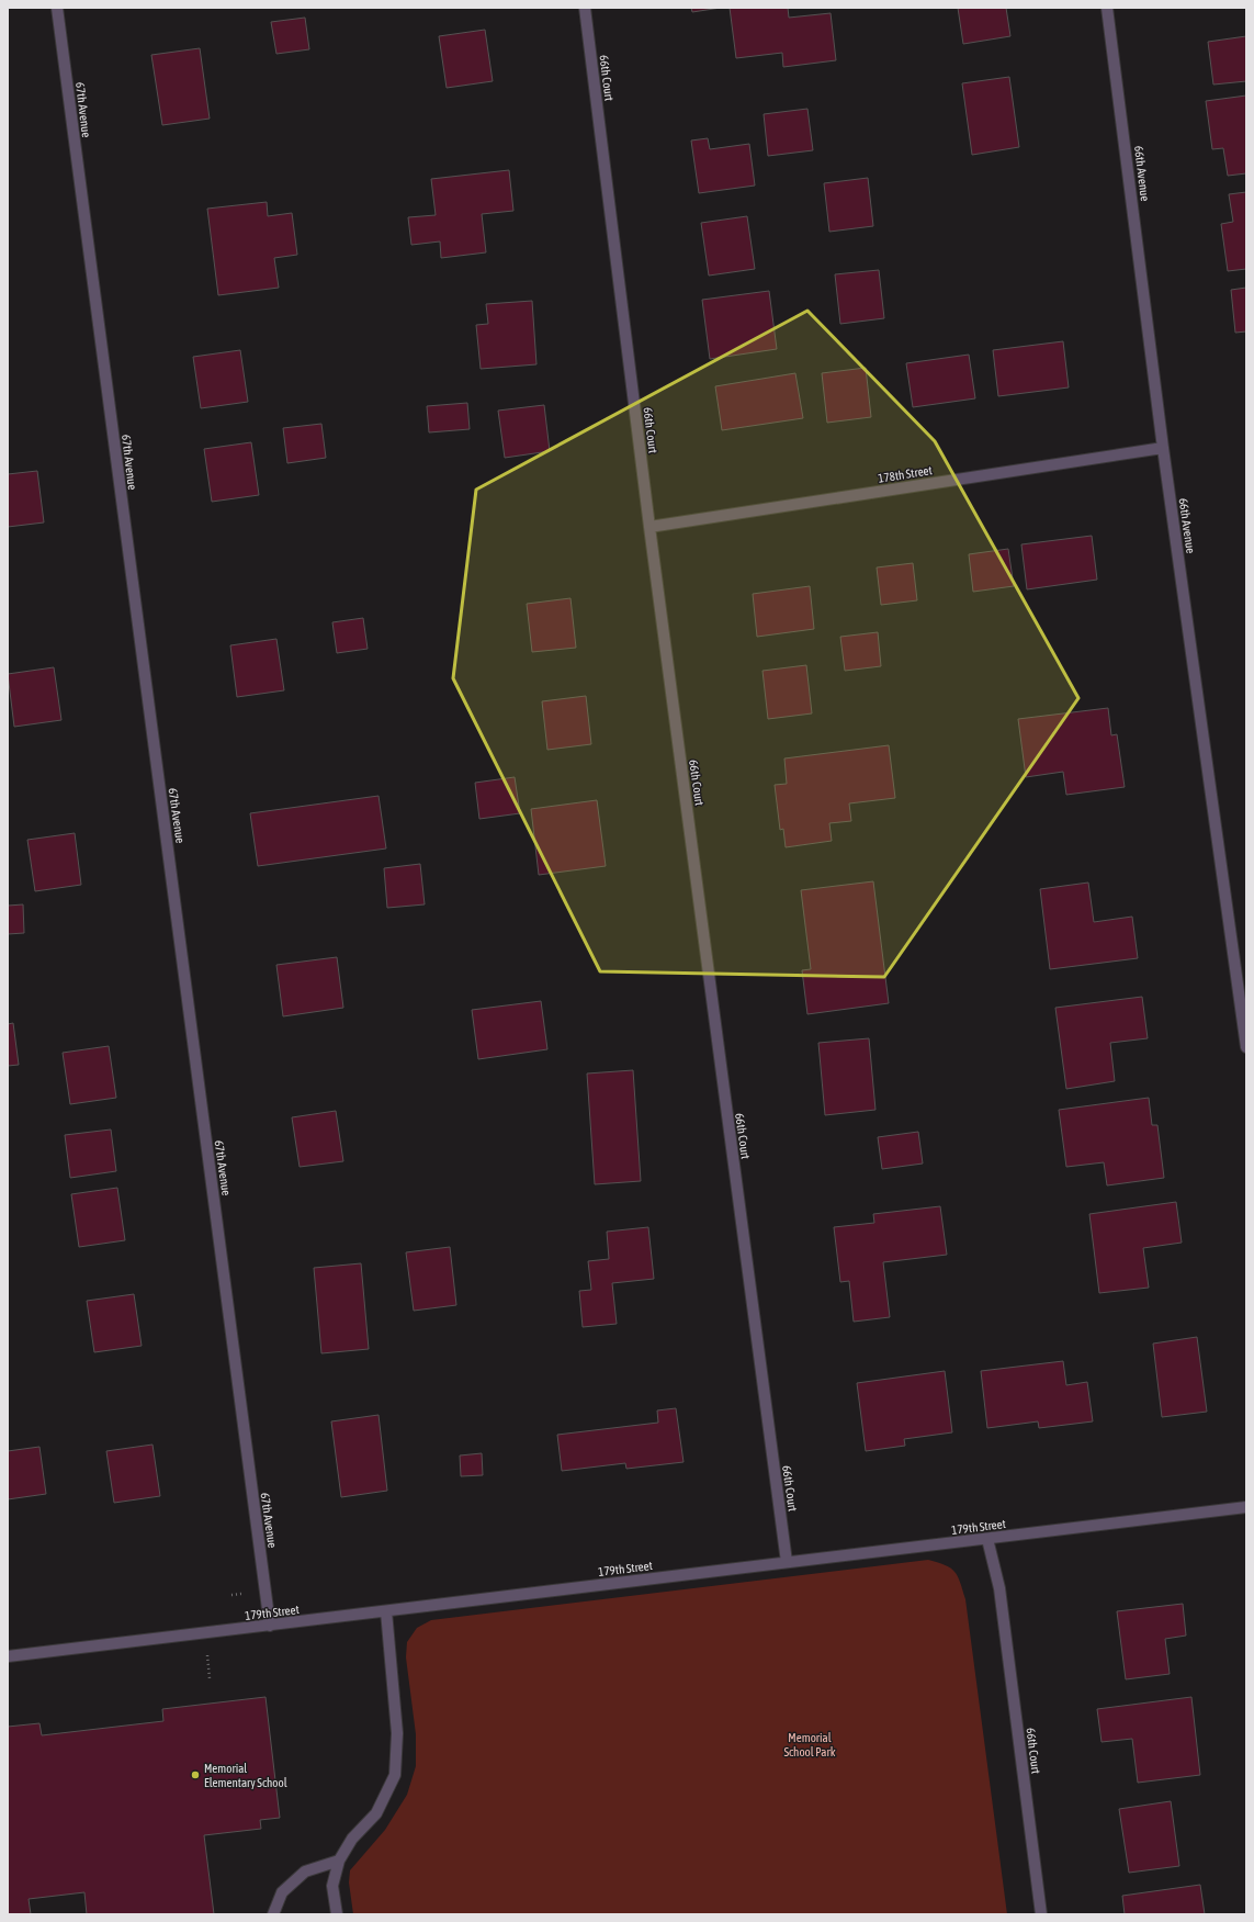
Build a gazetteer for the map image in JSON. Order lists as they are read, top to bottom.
{
  "streets": {
    "street": [
      "66th Court",
      "67th Avenue",
      "66th Avenue",
      "178th Street",
      "179th Street"
    ]
  },
  "crossings": [
    ["66th Court", "178th Street"],
    ["66th Court", "179th Street"],
    ["67th Avenue", "179th Street"],
    ["66th Avenue", "178th Street"]
  ],
  "parks": ["Memorial School Park"],
  "places": ["Memorial Elementary School"]
}
